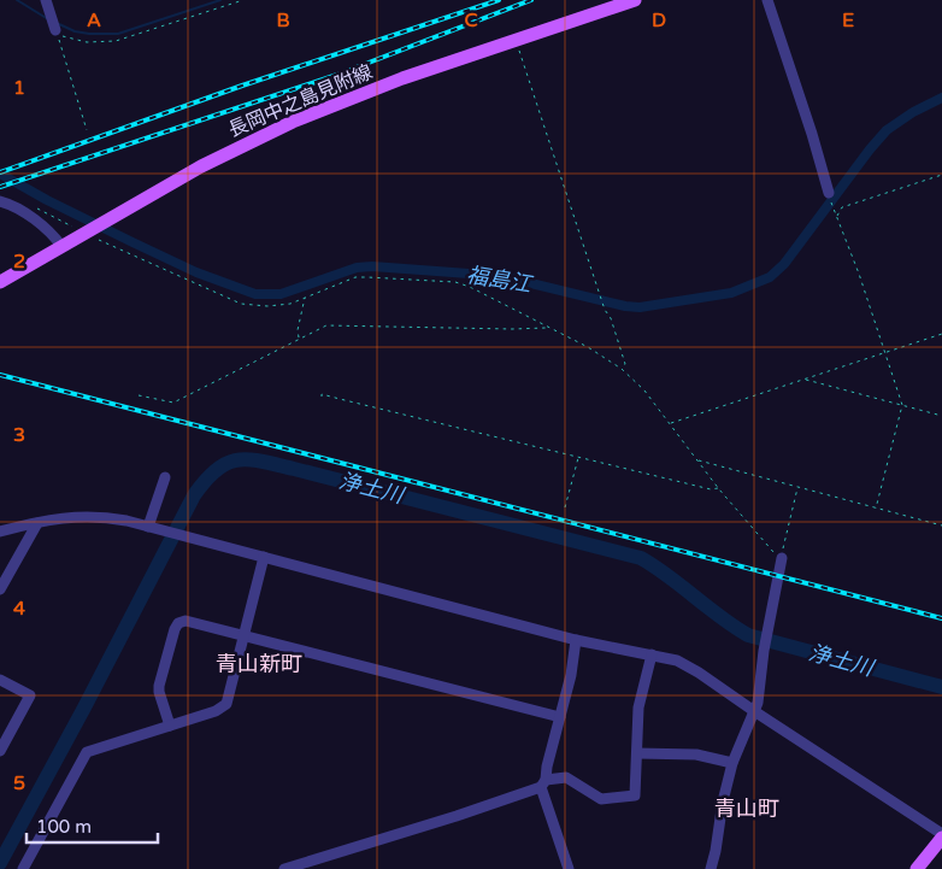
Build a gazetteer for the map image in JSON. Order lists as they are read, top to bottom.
{
  "streets": {
    "main road": ["長岡中之島見附線"]
  },
  "districts": ["青山新町", "青山町"],
  "water": ["福島江", "浄土川"],
  "scale_bar": "100 m",
  "grid": {
    "columns": [
      "A",
      "B",
      "C",
      "D",
      "E"
    ],
    "rows": [
      "1",
      "2",
      "3",
      "4",
      "5"
    ]
  }
}
